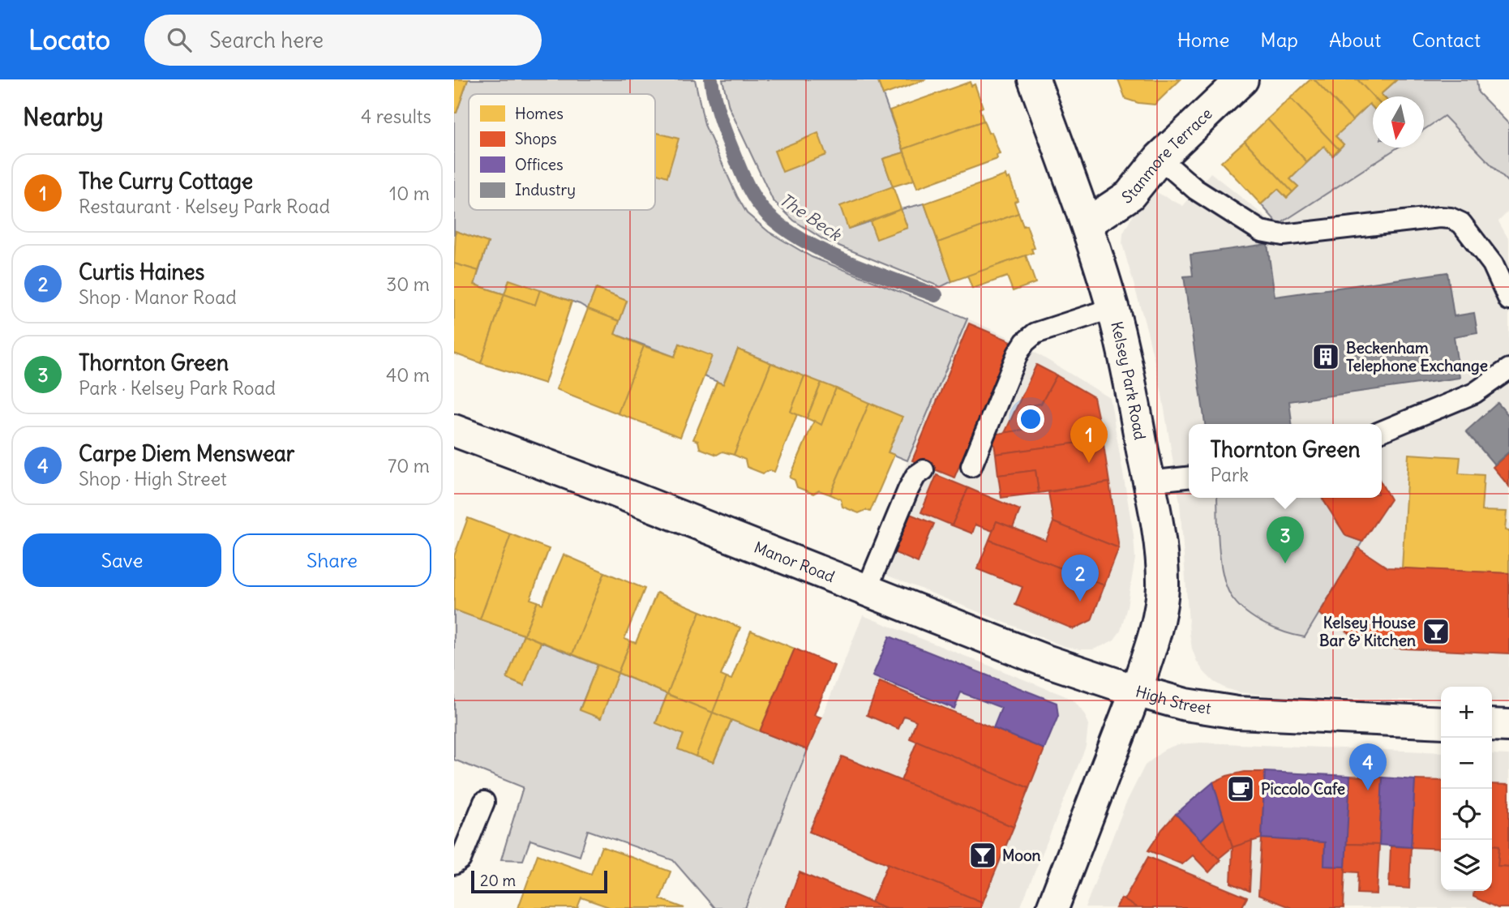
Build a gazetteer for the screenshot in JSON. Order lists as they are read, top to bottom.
{
  "streets": {
    "main road": [
      "Stanmore Terrace",
      "Kelsey Park Road",
      "Manor Road",
      "High Street"
    ]
  },
  "crossings": [
    ["Stanmore Terrace", "Kelsey Park Road"],
    ["Kelsey Park Road", "Manor Road"],
    ["Kelsey Park Road", "High Street"],
    ["Manor Road", "High Street"]
  ],
  "water": ["The Beck"],
  "places": {
    "building": ["Beckenham Telephone Exchange"],
    "bar": ["Kelsey House Bar & Kitchen", "Moon"],
    "cafe": ["Piccolo Cafe"]
  },
  "legend": [
    "Homes",
    "Shops",
    "Offices",
    "Industry"
  ],
  "scale_bar": "20 m",
  "north": "bottom",
  "page": {
    "header": "Locato",
    "search": "Search here",
    "nav": [
      "Home",
      "Map",
      "About",
      "Contact"
    ],
    "heading": ["Nearby", "4 results"],
    "list": [
      {
        "mark": "1",
        "name": "The Curry Cottage",
        "note": "Restaurant · Kelsey Park Road",
        "value": "10 m"
      },
      {
        "mark": "2",
        "name": "Curtis Haines",
        "note": "Shop · Manor Road",
        "value": "30 m"
      },
      {
        "mark": "3",
        "name": "Thornton Green",
        "note": "Park · Kelsey Park Road",
        "value": "40 m"
      },
      {
        "mark": "4",
        "name": "Carpe Diem Menswear",
        "note": "Shop · High Street",
        "value": "70 m"
      }
    ],
    "pins": [
      "1",
      "3",
      "2",
      "4"
    ],
    "popup": ["Thornton Green", "Park"],
    "buttons": ["Save", "Share"],
    "map_buttons": ["+", "−"],
    "scale": "20 m"
  }
}
